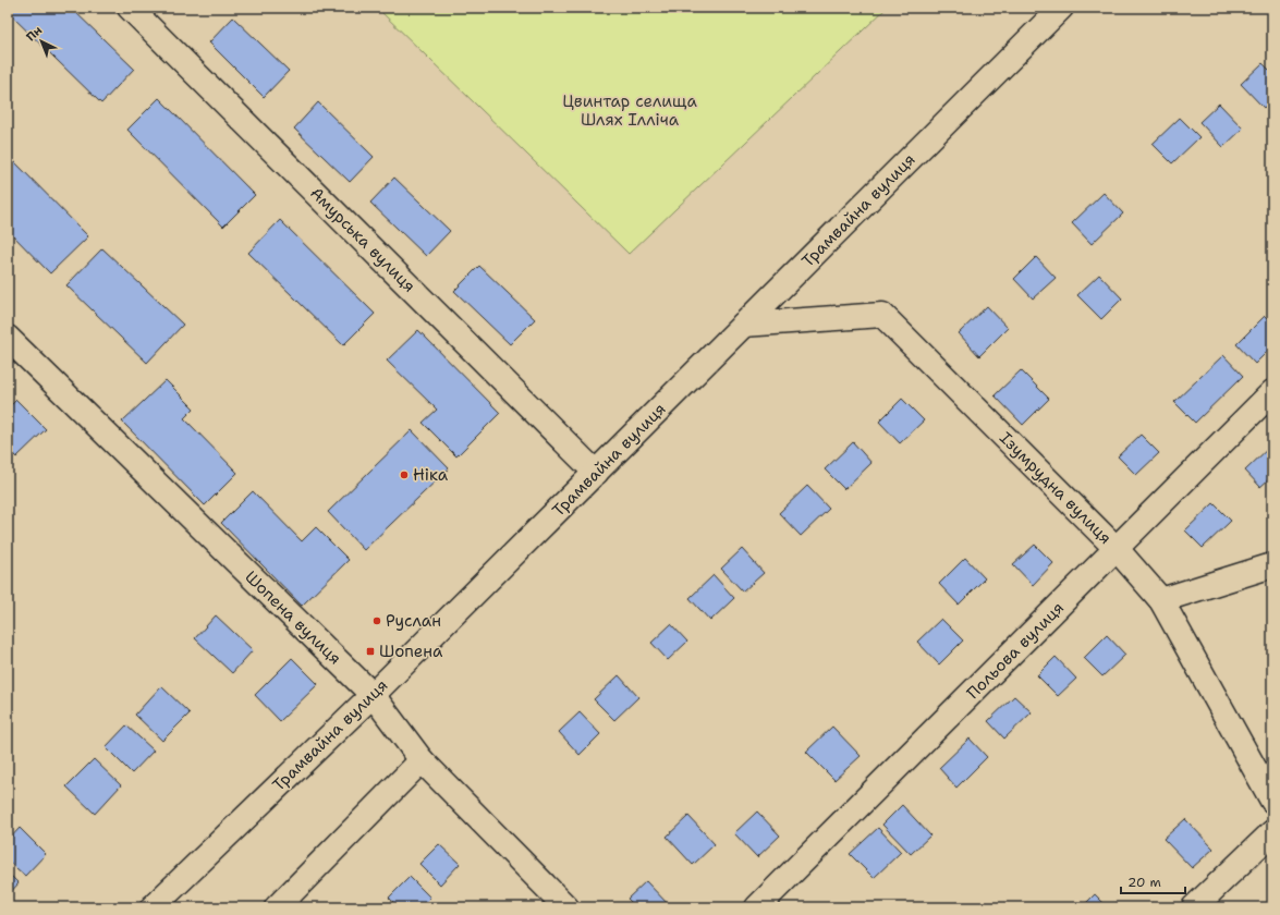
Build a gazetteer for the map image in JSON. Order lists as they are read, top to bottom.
{
  "streets": {
    "street": [
      "Трамвайна вулиця",
      "Амурська вулиця",
      "Ізумрудна вулиця",
      "Шопена вулиця",
      "Польова вулиця"
    ]
  },
  "crossings": [
    ["Трамвайна вулиця", "Амурська вулиця"],
    ["Трамвайна вулиця", "Ізумрудна вулиця"],
    ["Трамвайна вулиця", "Шопена вулиця"],
    ["Ізумрудна вулиця", "Польова вулиця"]
  ],
  "parks": ["Цвинтар селища Шлях Ілліча"],
  "places": {
    "other": ["Ніка", "Руслан"],
    "transit": ["Шопена"]
  },
  "scale_bar": "20 m",
  "north": "top left"
}
